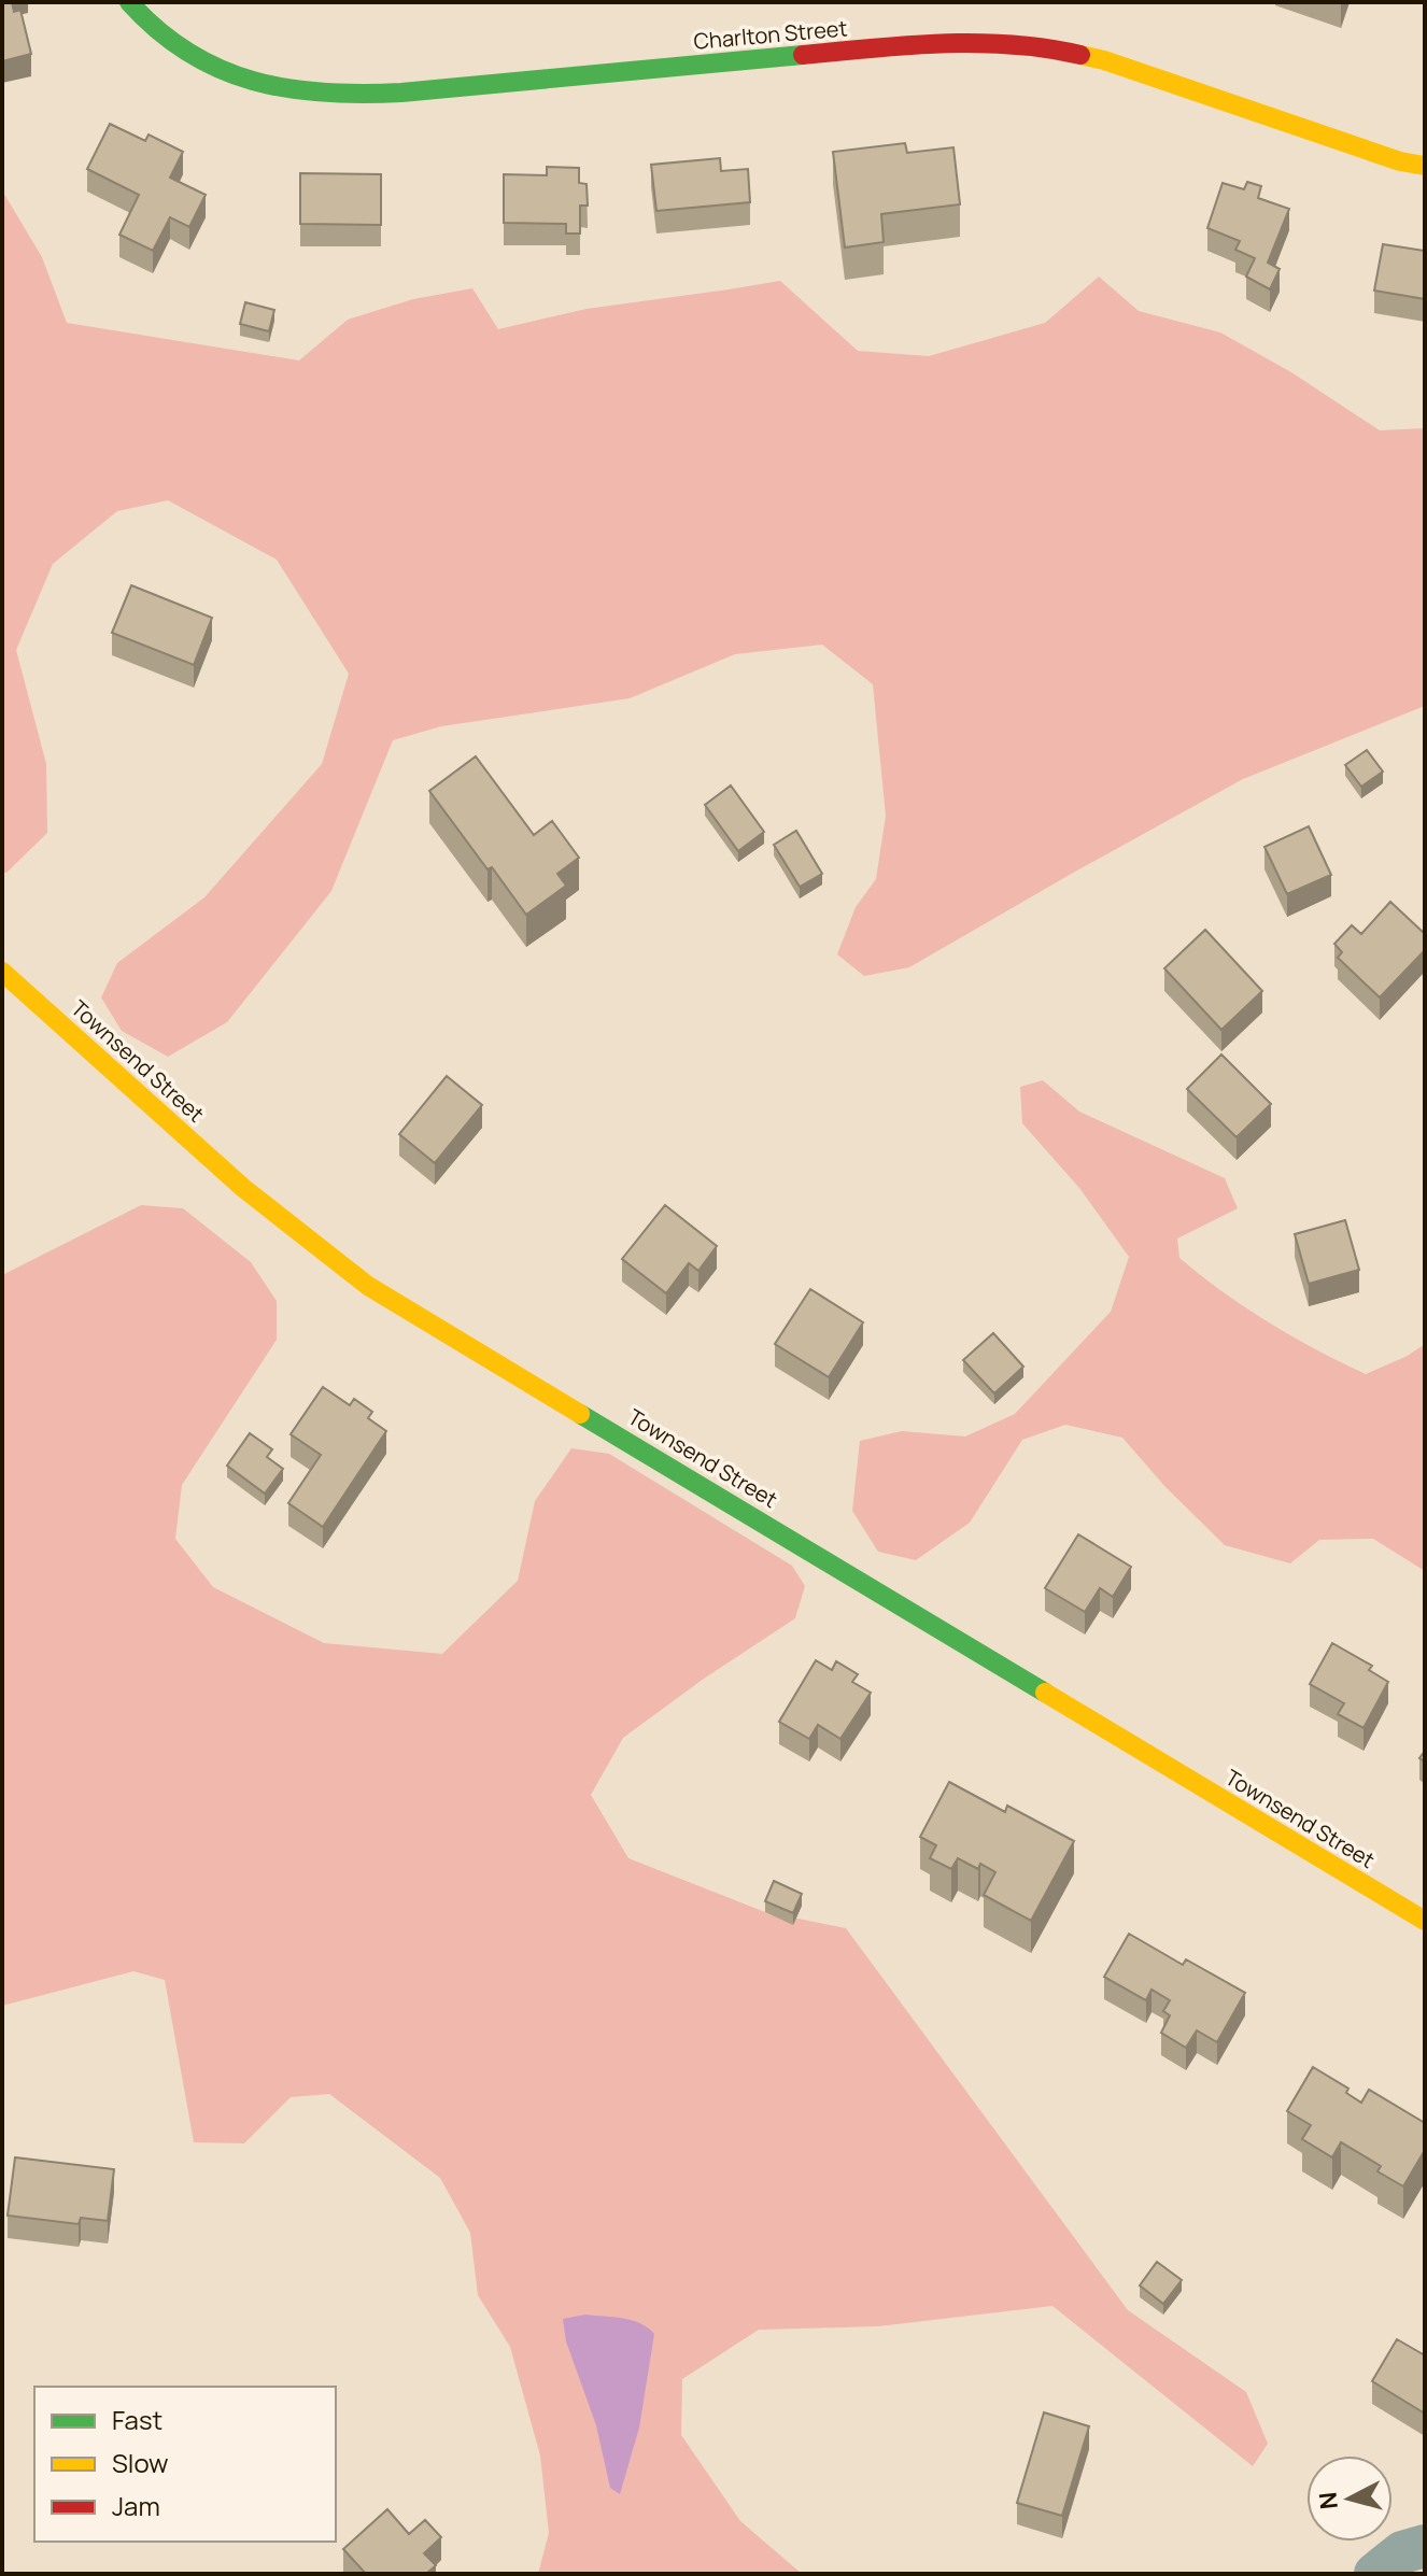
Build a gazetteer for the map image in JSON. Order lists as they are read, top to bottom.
{
  "streets": {
    "street": ["Charlton Street", "Townsend Street"]
  },
  "legend": ["Fast", "Slow", "Jam"],
  "north": "left"
}
